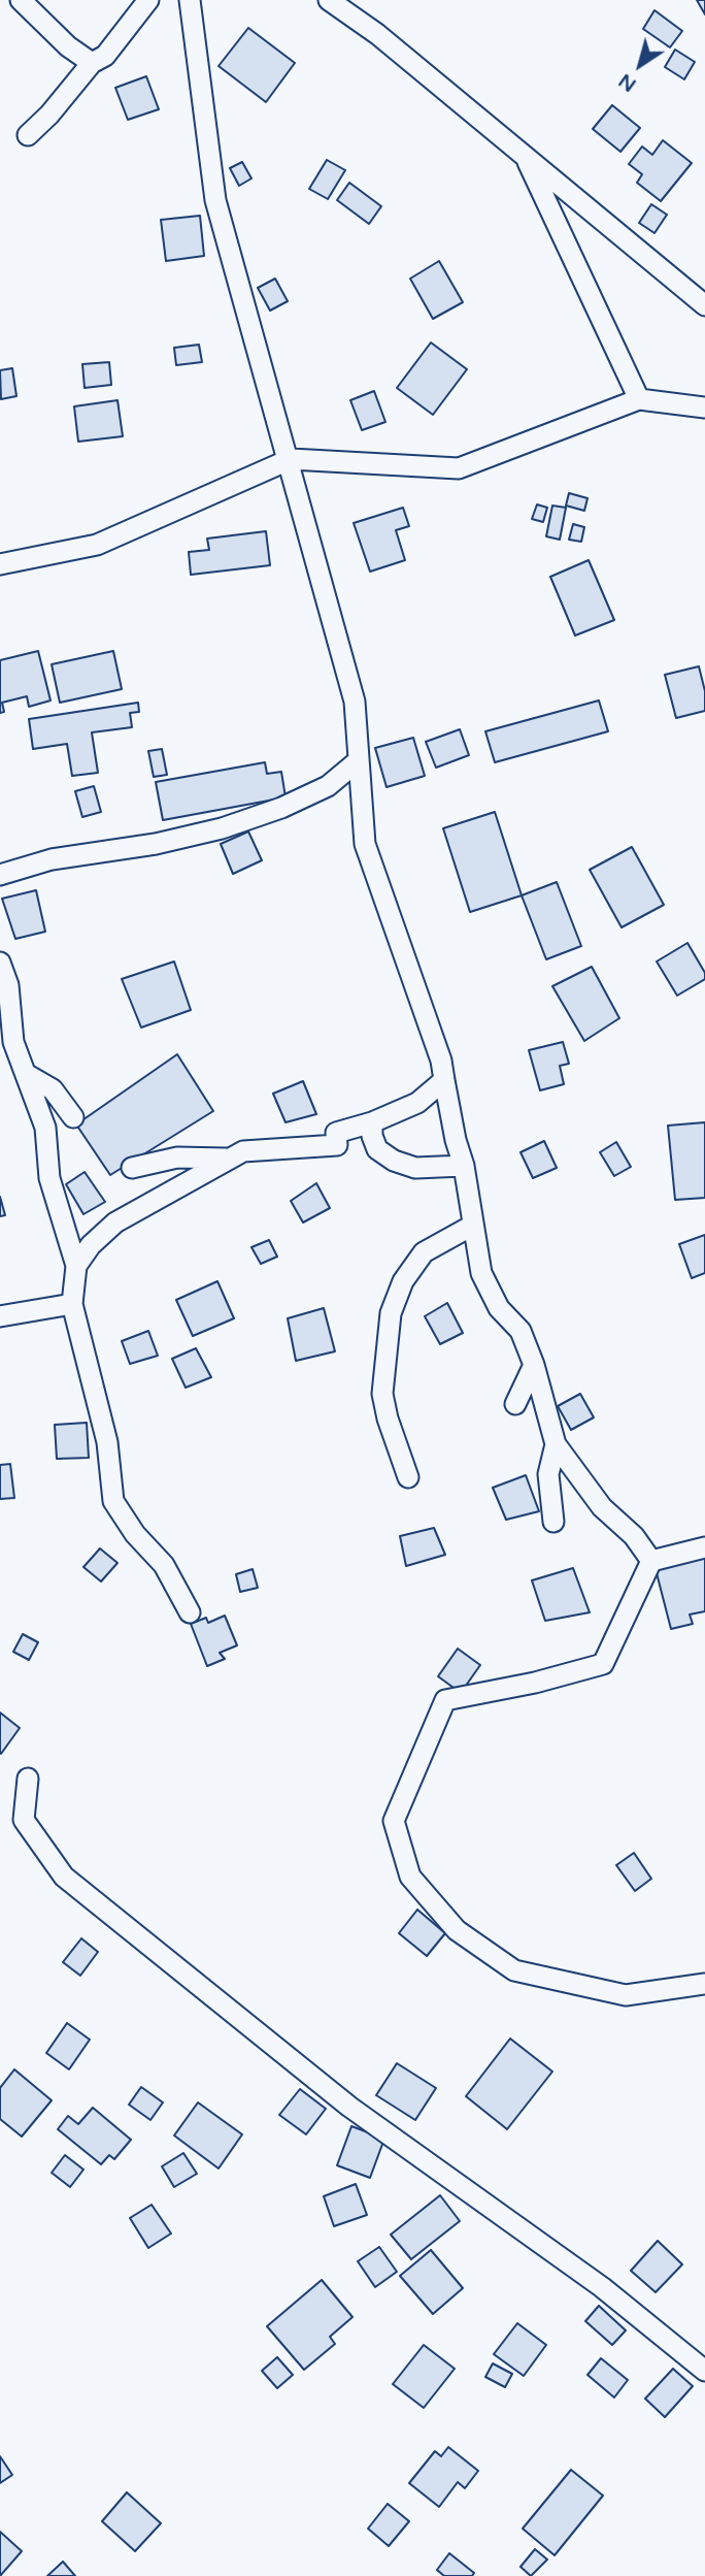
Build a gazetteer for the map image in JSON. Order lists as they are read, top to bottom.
{
  "north": "bottom left"
}
